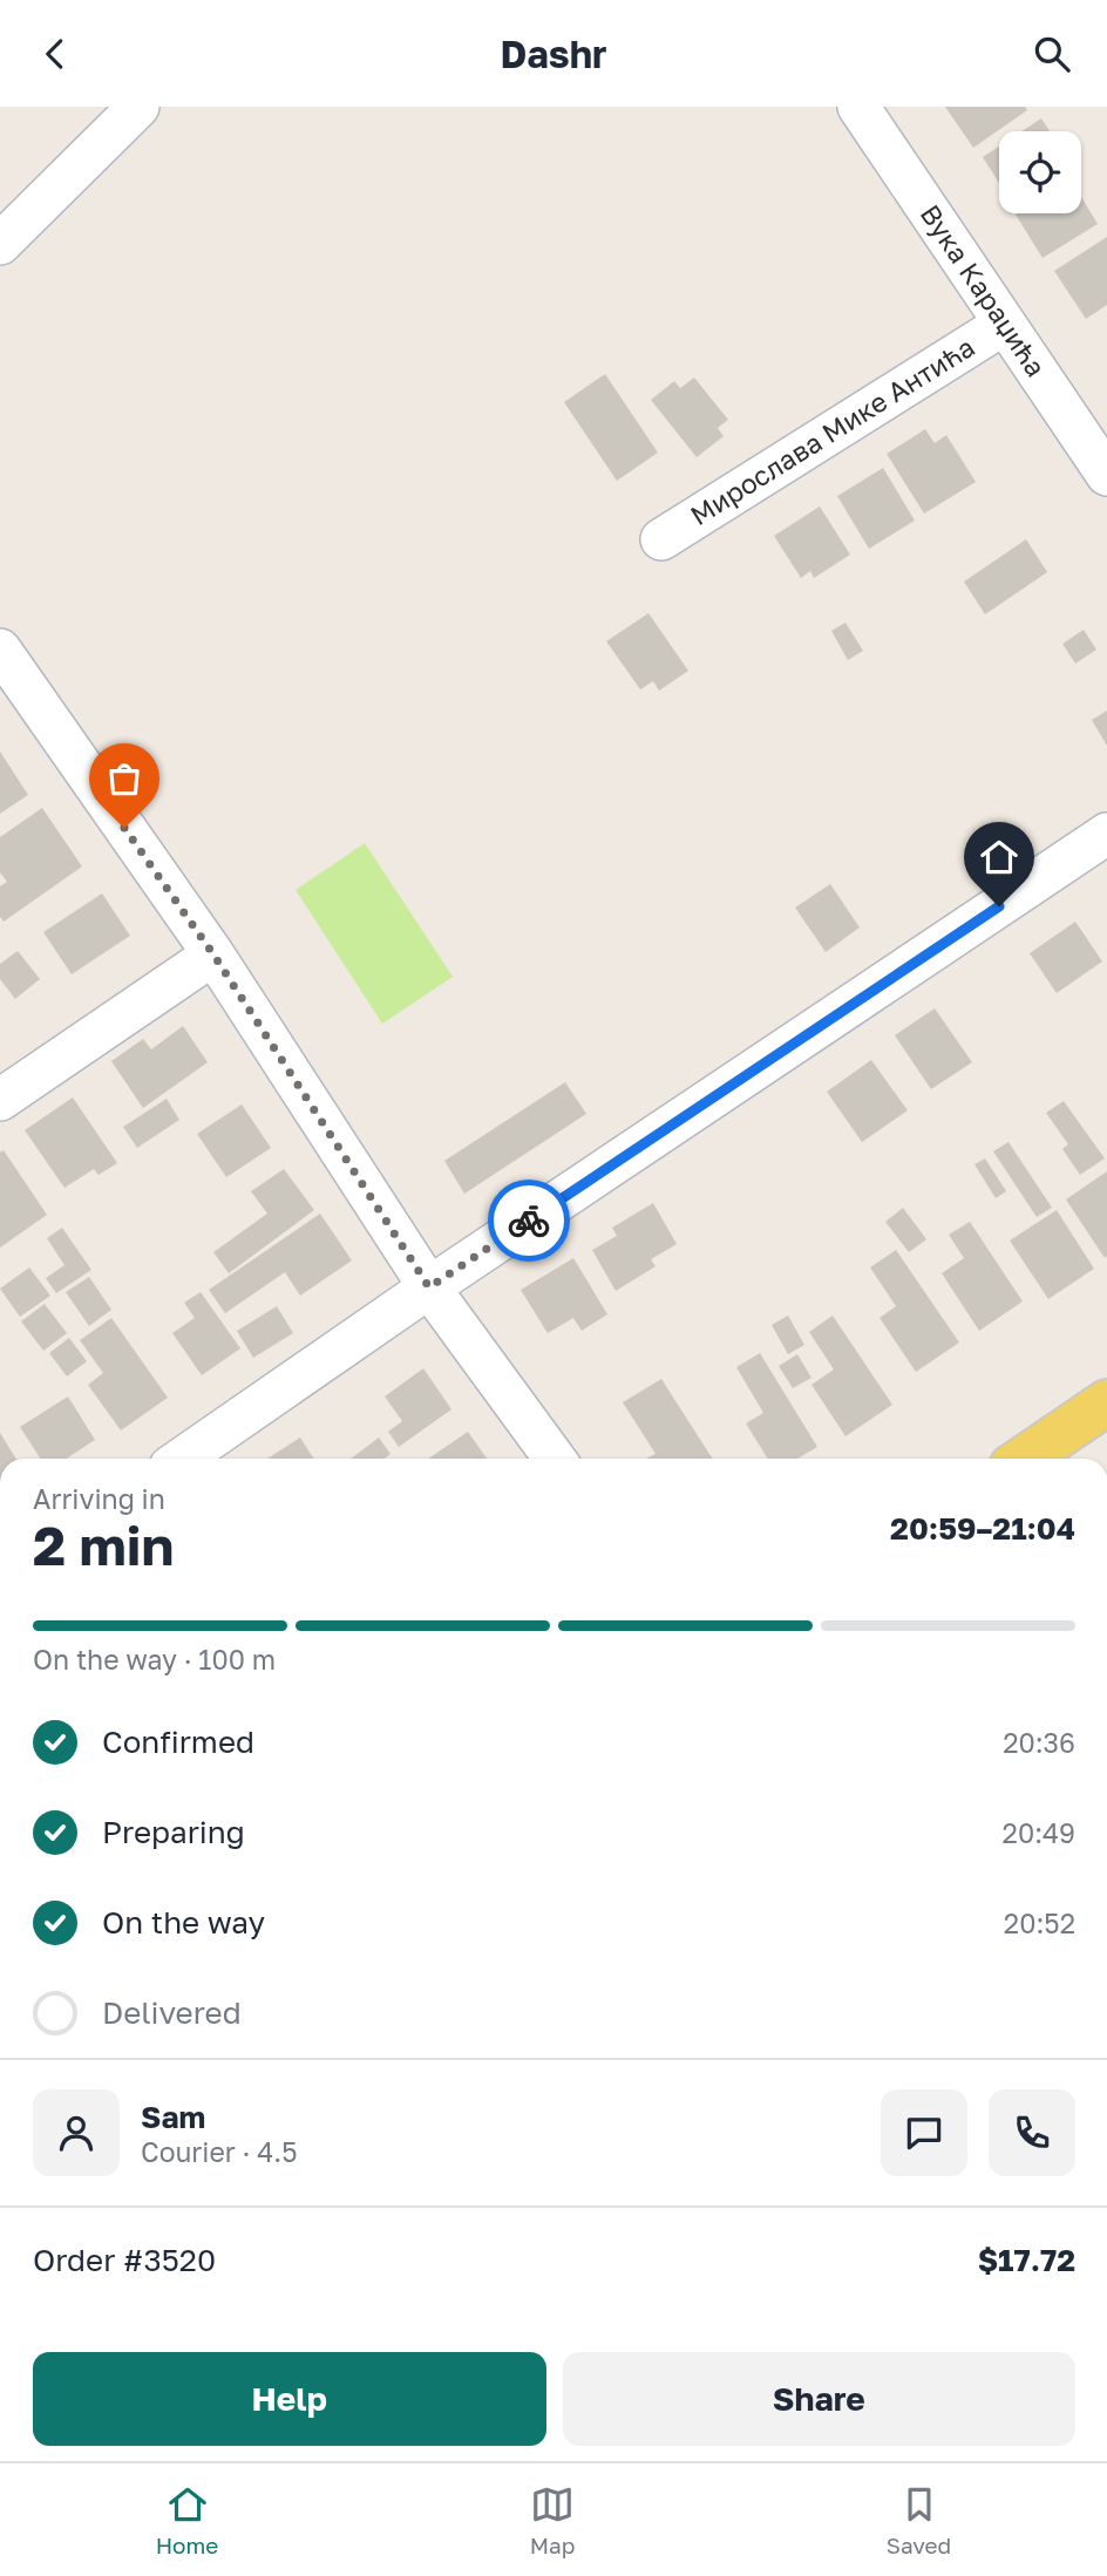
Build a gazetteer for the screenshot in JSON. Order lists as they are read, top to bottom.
{
  "streets": {
    "street": ["Вука Караџића", "Мирослава Мике Антића"]
  },
  "crossings": [
    ["Вука Караџића", "Мирослава Мике Антића"]
  ],
  "page": {
    "header": "Dashr",
    "heading": ["2 min", "Arriving in", "20:59–21:04"],
    "panel": [
      "Sam",
      "Courier · 4.5",
      "Order #3520",
      "$17.72"
    ],
    "bar": "On the way · 100 m",
    "list": [
      ["Confirmed", "20:36"],
      ["Preparing", "20:49"],
      ["On the way", "20:52"],
      "Delivered"
    ],
    "buttons": ["Help", "Share"],
    "tabs": ["Home", "Map", "Saved"]
  }
}
